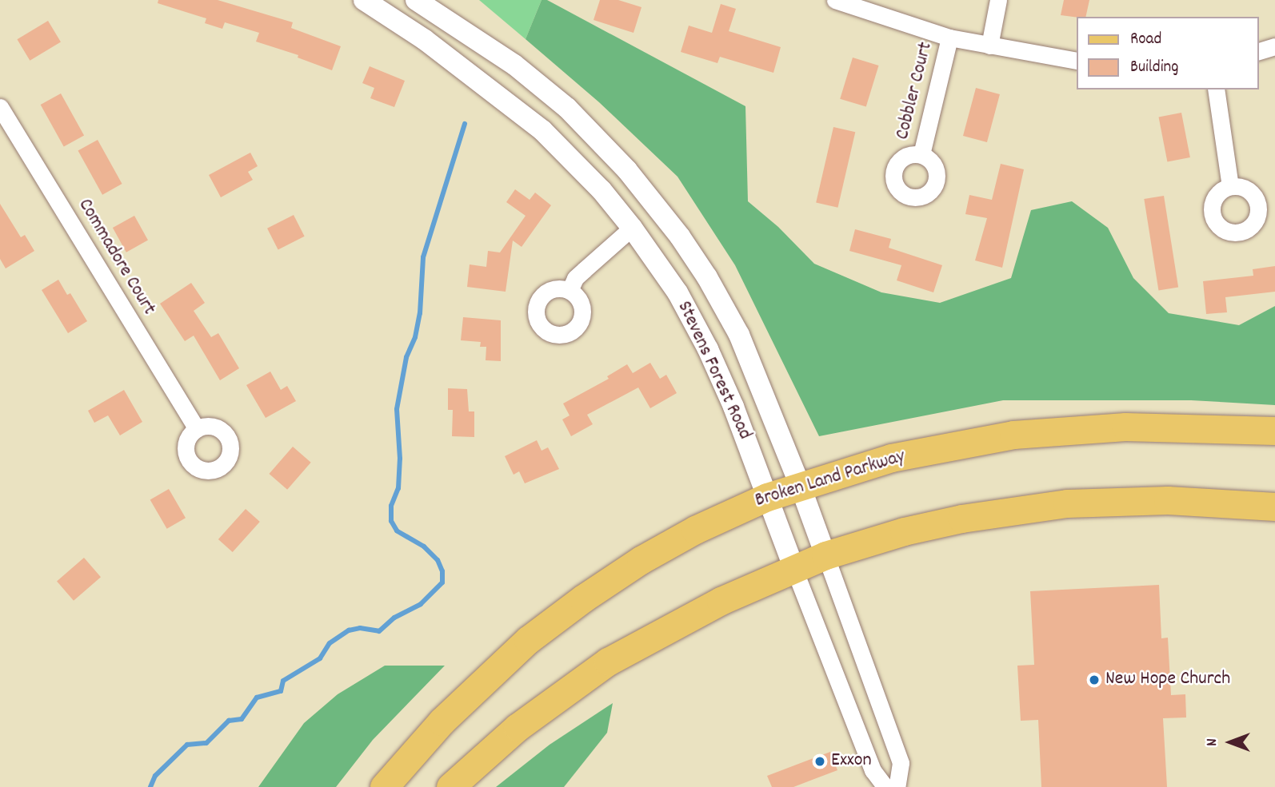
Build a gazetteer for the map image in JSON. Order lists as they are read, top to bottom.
{
  "streets": {
    "main road": ["Broken Land Parkway"],
    "street": ["Cobbler Court", "Commadore Court", "Stevens Forest Road"]
  },
  "crossings": [
    ["Stevens Forest Road", "Broken Land Parkway"]
  ],
  "places": ["New Hope Church", "Exxon"],
  "legend": ["Road", "Building"],
  "north": "left"
}
